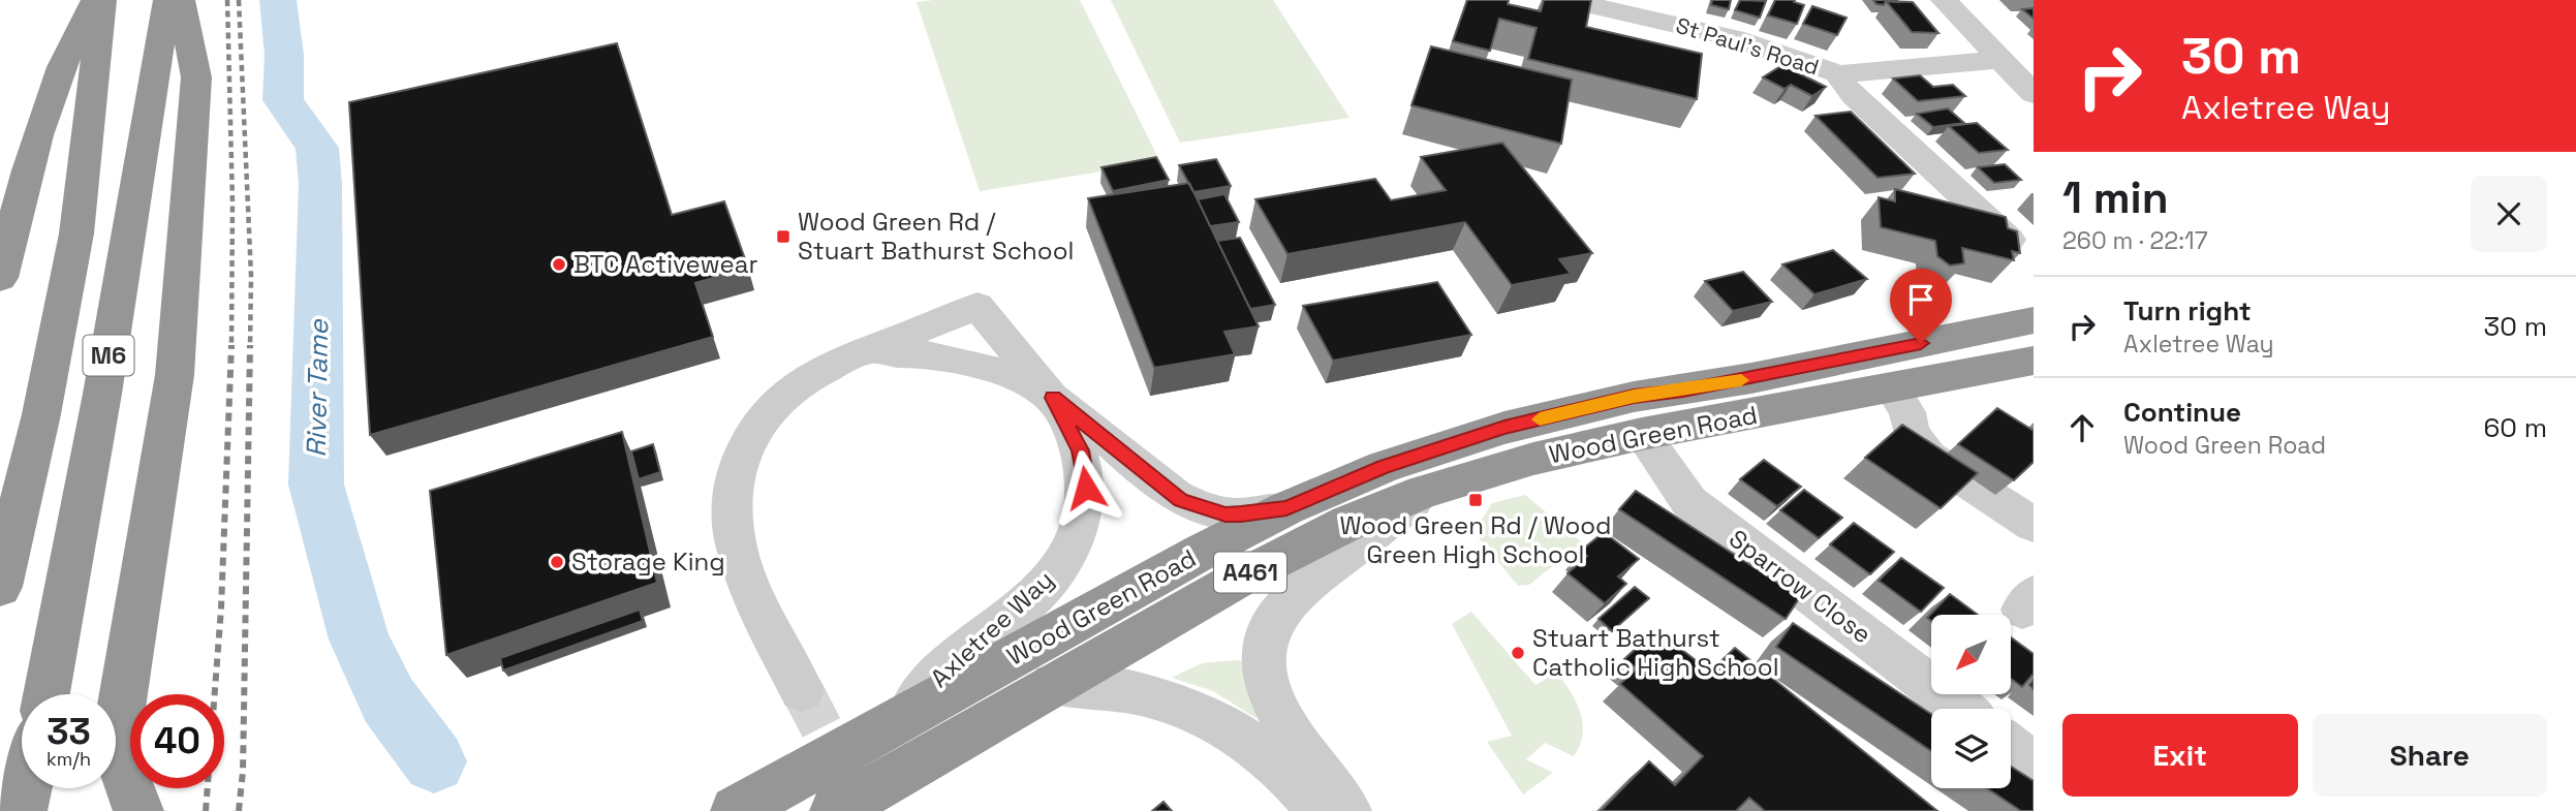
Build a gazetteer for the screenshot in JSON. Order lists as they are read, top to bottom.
{
  "streets": {
    "highway": ["M6", "Wood Green Road", "A461"],
    "street": ["St Paul's Road", "Sparrow Close", "Axletree Way"]
  },
  "crossings": [
    ["Wood Green Road", "Sparrow Close"],
    ["Wood Green Road", "Axletree Way"]
  ],
  "water": ["River Tame"],
  "places": {
    "transit": ["Wood Green Rd / Stuart Bathurst School", "Wood Green Rd / Wood Green High School"],
    "other": ["BTC Activewear", "Storage King", "Stuart Bathurst Catholic High School"]
  },
  "north": "bottom left",
  "page": {
    "turn": ["30 m", "Axletree Way"],
    "heading": ["1 min", "260 m · 22:17"],
    "list": [
      {
        "name": "Turn right",
        "note": "Axletree Way",
        "value": "30 m"
      },
      {
        "name": "Continue",
        "note": "Wood Green Road",
        "value": "60 m"
      }
    ],
    "speed": "33 km/h",
    "limit": "40",
    "buttons": ["Exit", "Share"]
  }
}
